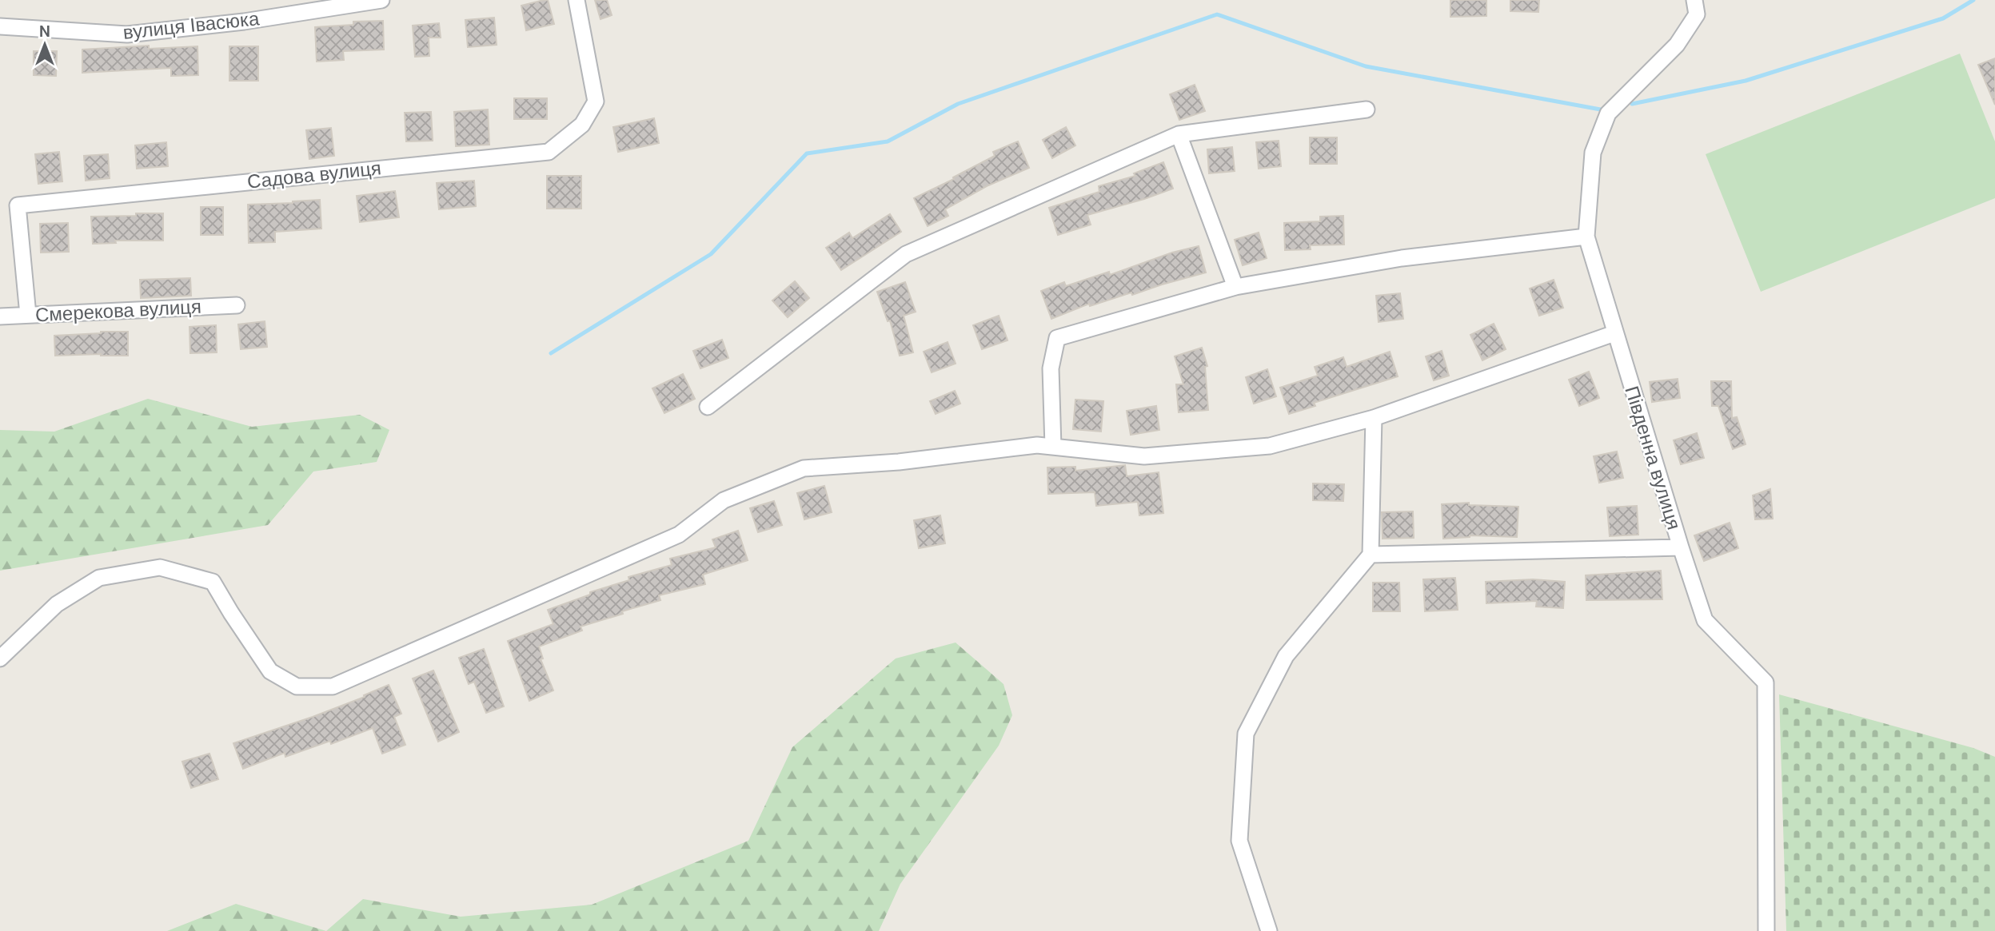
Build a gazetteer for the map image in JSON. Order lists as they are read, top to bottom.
{
  "streets": {
    "street": [
      "вулиця Івасюка",
      "Садова вулиця",
      "Смерекова вулиця",
      "Південна вулиця"
    ]
  },
  "crossings": [
    ["Садова вулиця", "Смерекова вулиця"]
  ],
  "north": "top"
}
